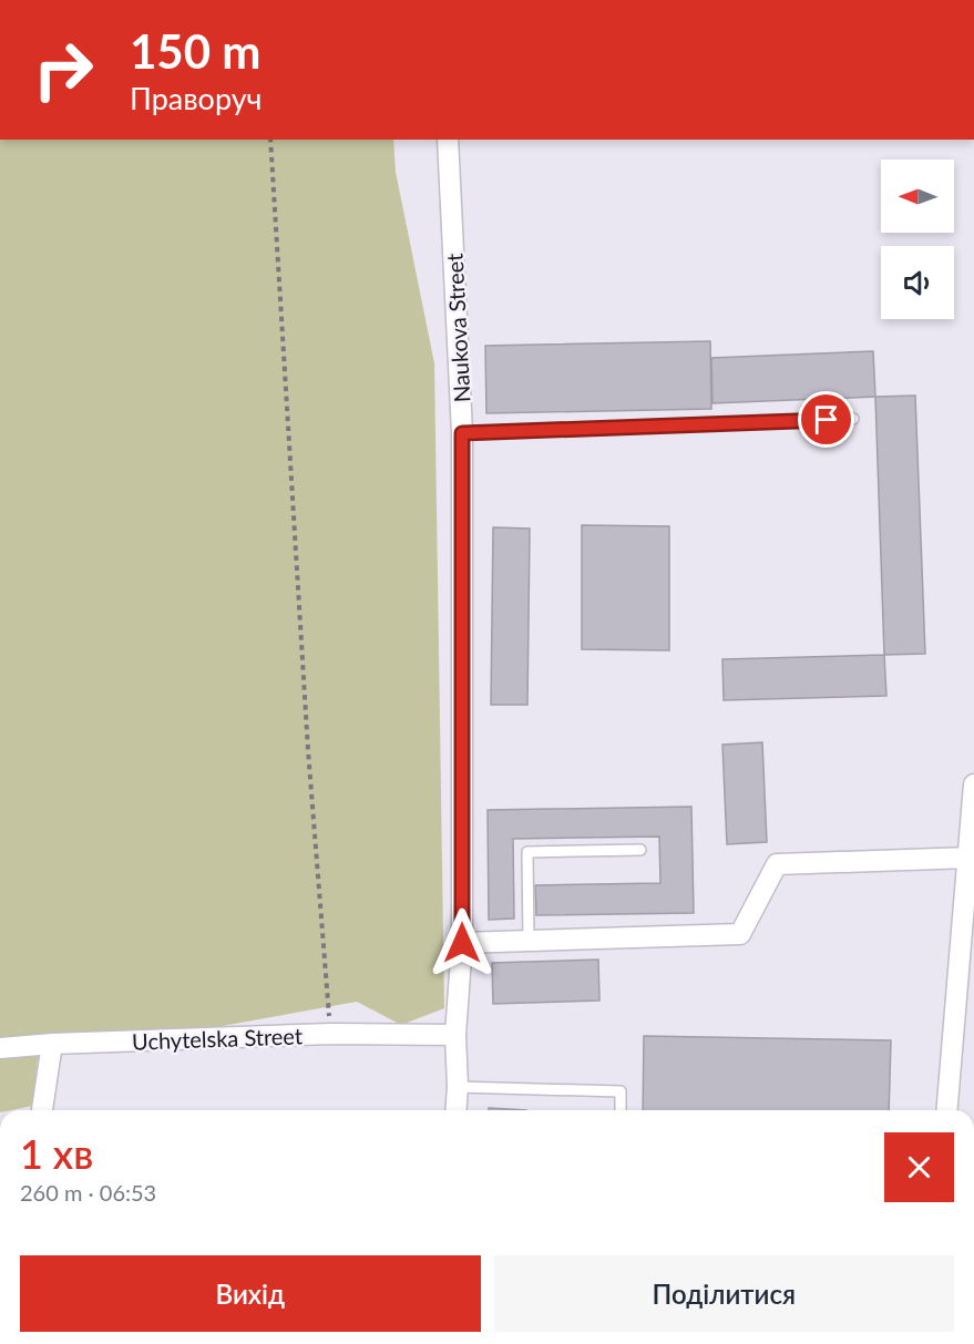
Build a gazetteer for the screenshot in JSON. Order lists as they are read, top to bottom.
{
  "streets": {
    "street": ["Naukova Street", "Uchytelska Street"]
  },
  "crossings": [
    ["Naukova Street", "Uchytelska Street"]
  ],
  "north": "left",
  "page": {
    "turn": ["150 m", "Праворуч"],
    "heading": ["1 хв", "260 m · 06:53"],
    "buttons": ["Вихід", "Поділитися"]
  }
}
